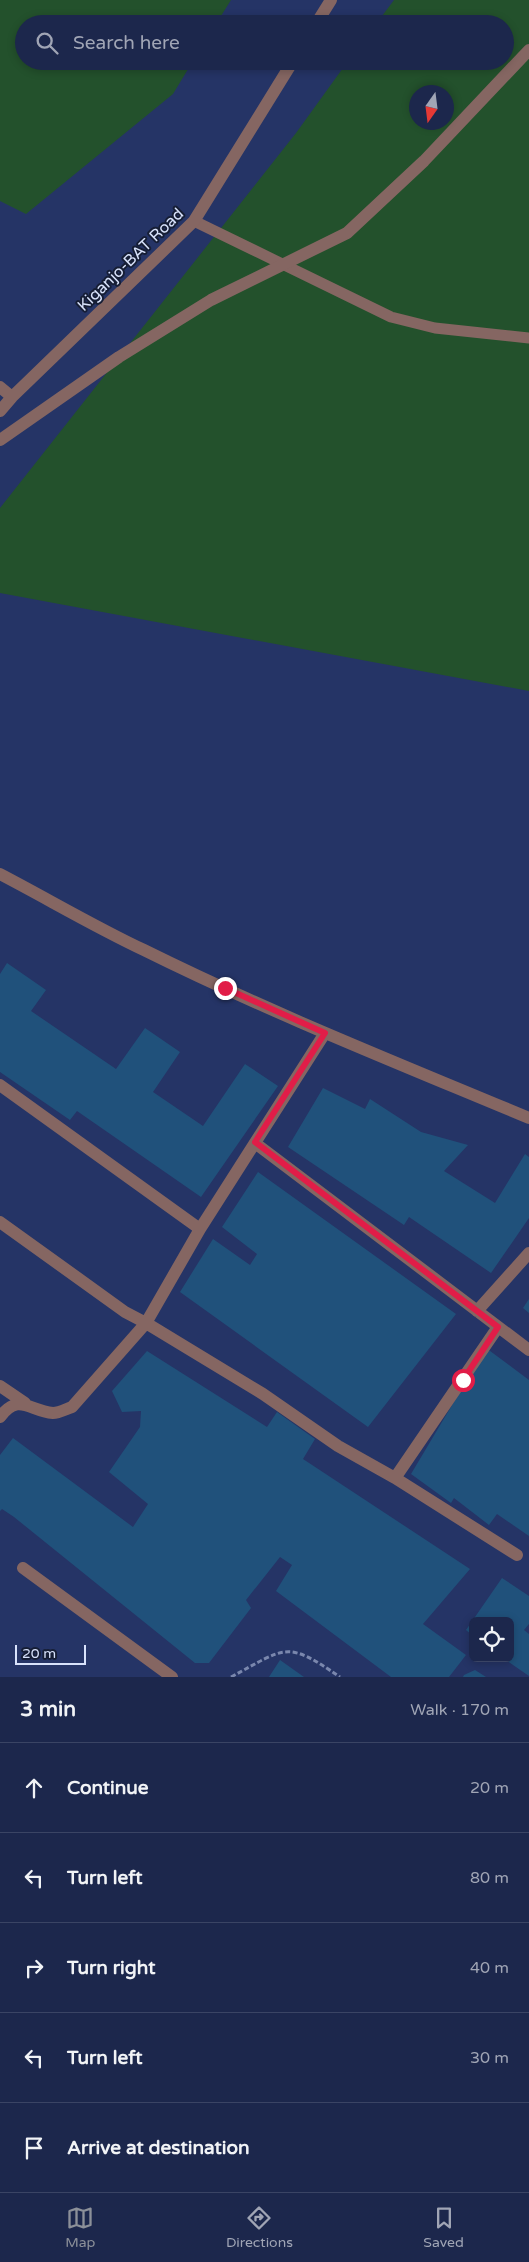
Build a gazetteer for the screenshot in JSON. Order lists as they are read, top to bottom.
{
  "streets": {
    "street": ["Kiganjo-BAT Road"]
  },
  "scale_bar": "20 m",
  "north": "bottom",
  "page": {
    "search": "Search here",
    "scale": "20 m",
    "heading": ["3 min", "Walk · 170 m"],
    "list": [
      ["Continue", "20 m"],
      ["Turn left", "80 m"],
      ["Turn right", "40 m"],
      ["Turn left", "30 m"],
      "Arrive at destination"
    ],
    "nav": ["Map", "Directions", "Saved"]
  }
}
